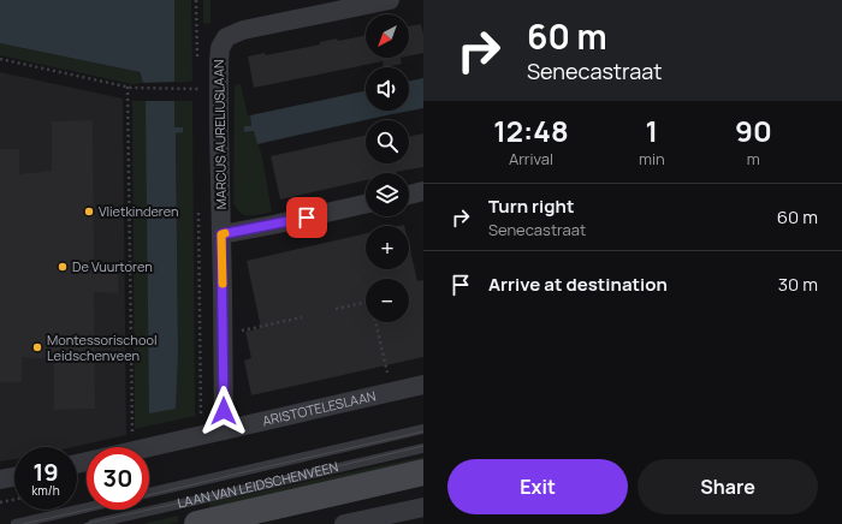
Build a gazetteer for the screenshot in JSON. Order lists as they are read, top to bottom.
{
  "streets": {
    "street": ["MARCUS AURELIUSLAAN", "ARISTOTELESLAAN", "LAAN VAN LEIDSCHENVEEN"]
  },
  "crossings": [
    ["MARCUS AURELIUSLAAN", "ARISTOTELESLAAN"]
  ],
  "places": ["Vlietkinderen", "De Vuurtoren", "Montessorischool Leidschenveen"],
  "north": "bottom left",
  "page": {
    "turn": ["60 m", "Senecastraat"],
    "map_buttons": ["+", "−"],
    "eta": [
      "12:48",
      "Arrival",
      "1",
      "min",
      "90",
      "m"
    ],
    "list": [
      {
        "name": "Turn right",
        "note": "Senecastraat",
        "value": "60 m"
      },
      {
        "name": "Arrive at destination",
        "value": "30 m"
      }
    ],
    "speed": "19 km/h",
    "limit": "30",
    "buttons": ["Exit", "Share"]
  }
}
